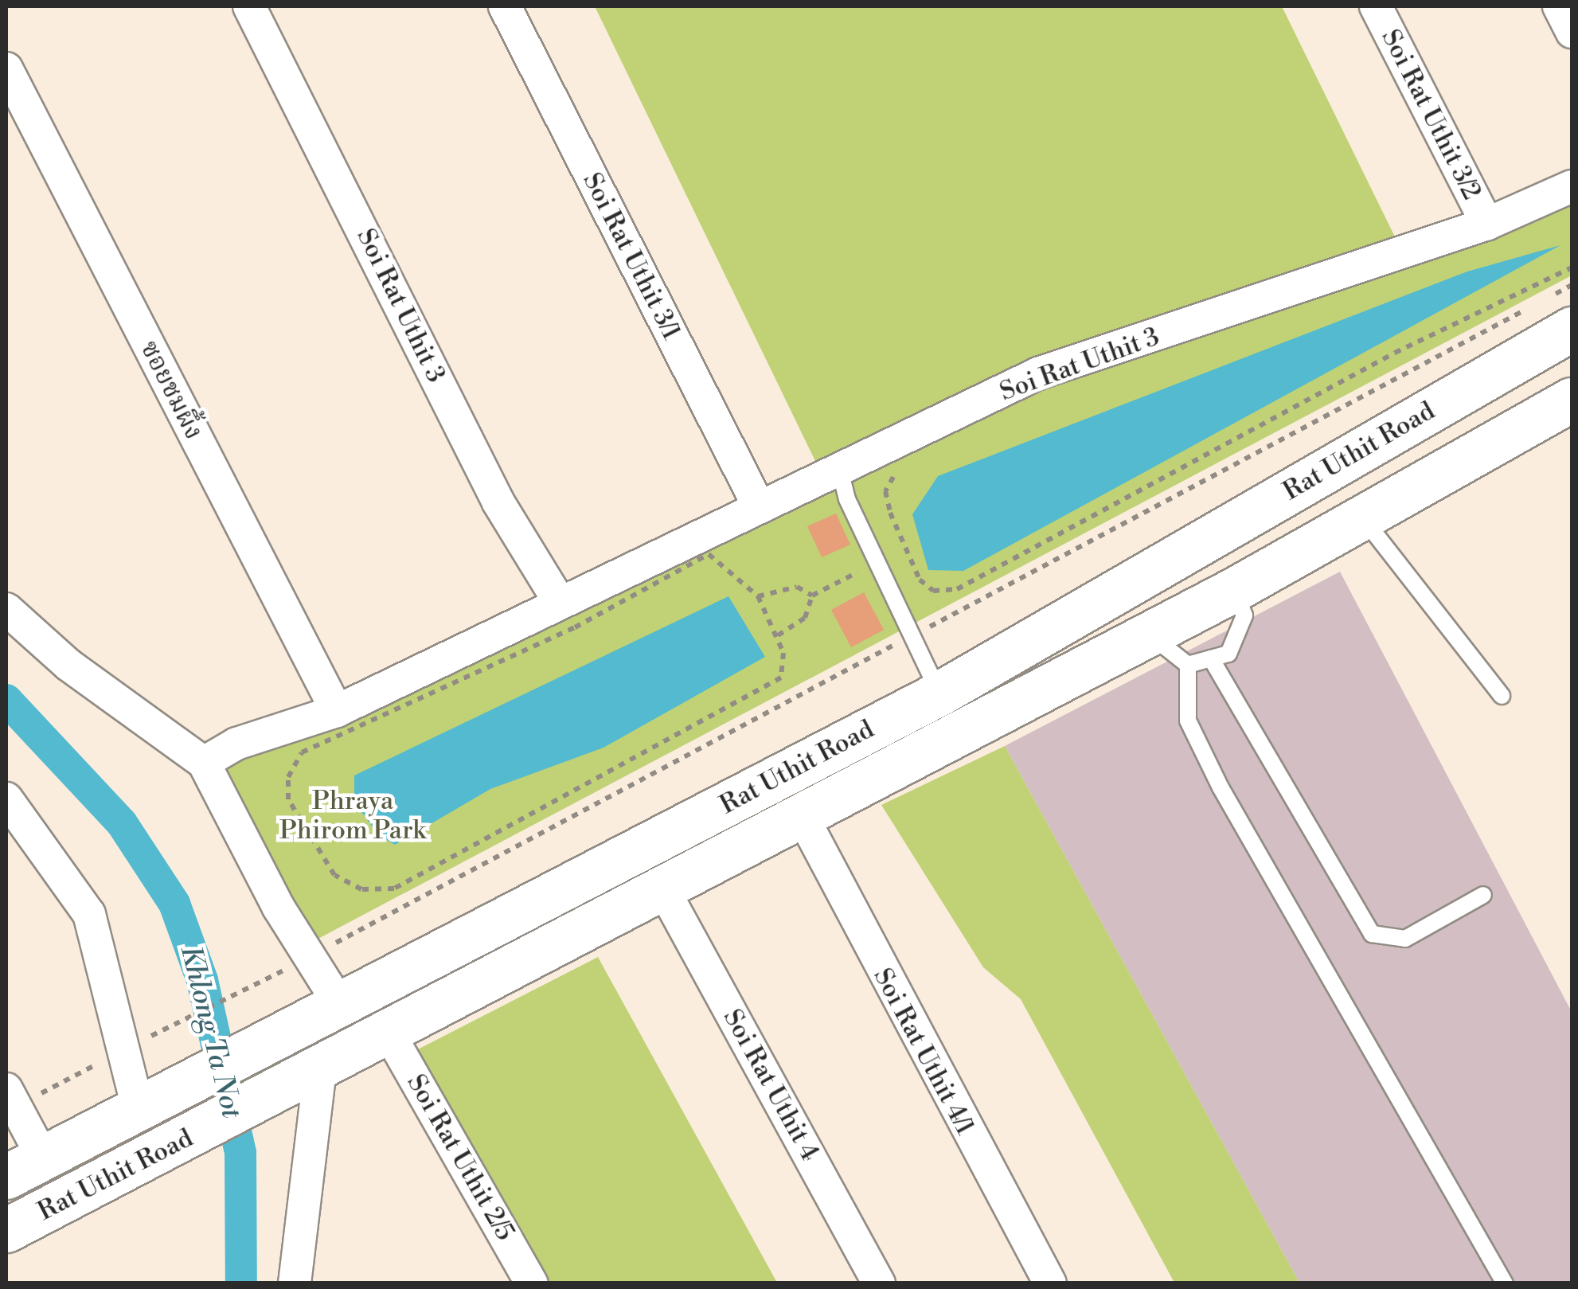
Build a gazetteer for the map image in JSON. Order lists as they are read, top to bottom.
{
  "streets": {
    "main road": ["Rat Uthit Road"],
    "street": [
      "Soi Rat Uthit 3/2",
      "Soi Rat Uthit 3/1",
      "Soi Rat Uthit 3",
      "ซอยชมผึ้ง",
      "Soi Rat Uthit 4/1",
      "Soi Rat Uthit 4",
      "Soi Rat Uthit 2/5"
    ]
  },
  "crossings": [
    ["Soi Rat Uthit 3/2", "Soi Rat Uthit 3"],
    ["Soi Rat Uthit 3/1", "Soi Rat Uthit 3"],
    ["Soi Rat Uthit 3", "ซอยชมผึ้ง"],
    ["Rat Uthit Road", "Soi Rat Uthit 4/1"],
    ["Rat Uthit Road", "Soi Rat Uthit 4"],
    ["Rat Uthit Road", "Soi Rat Uthit 2/5"]
  ],
  "water": ["Khlong Ta Not"],
  "parks": ["Phraya Phirom Park"]
}
